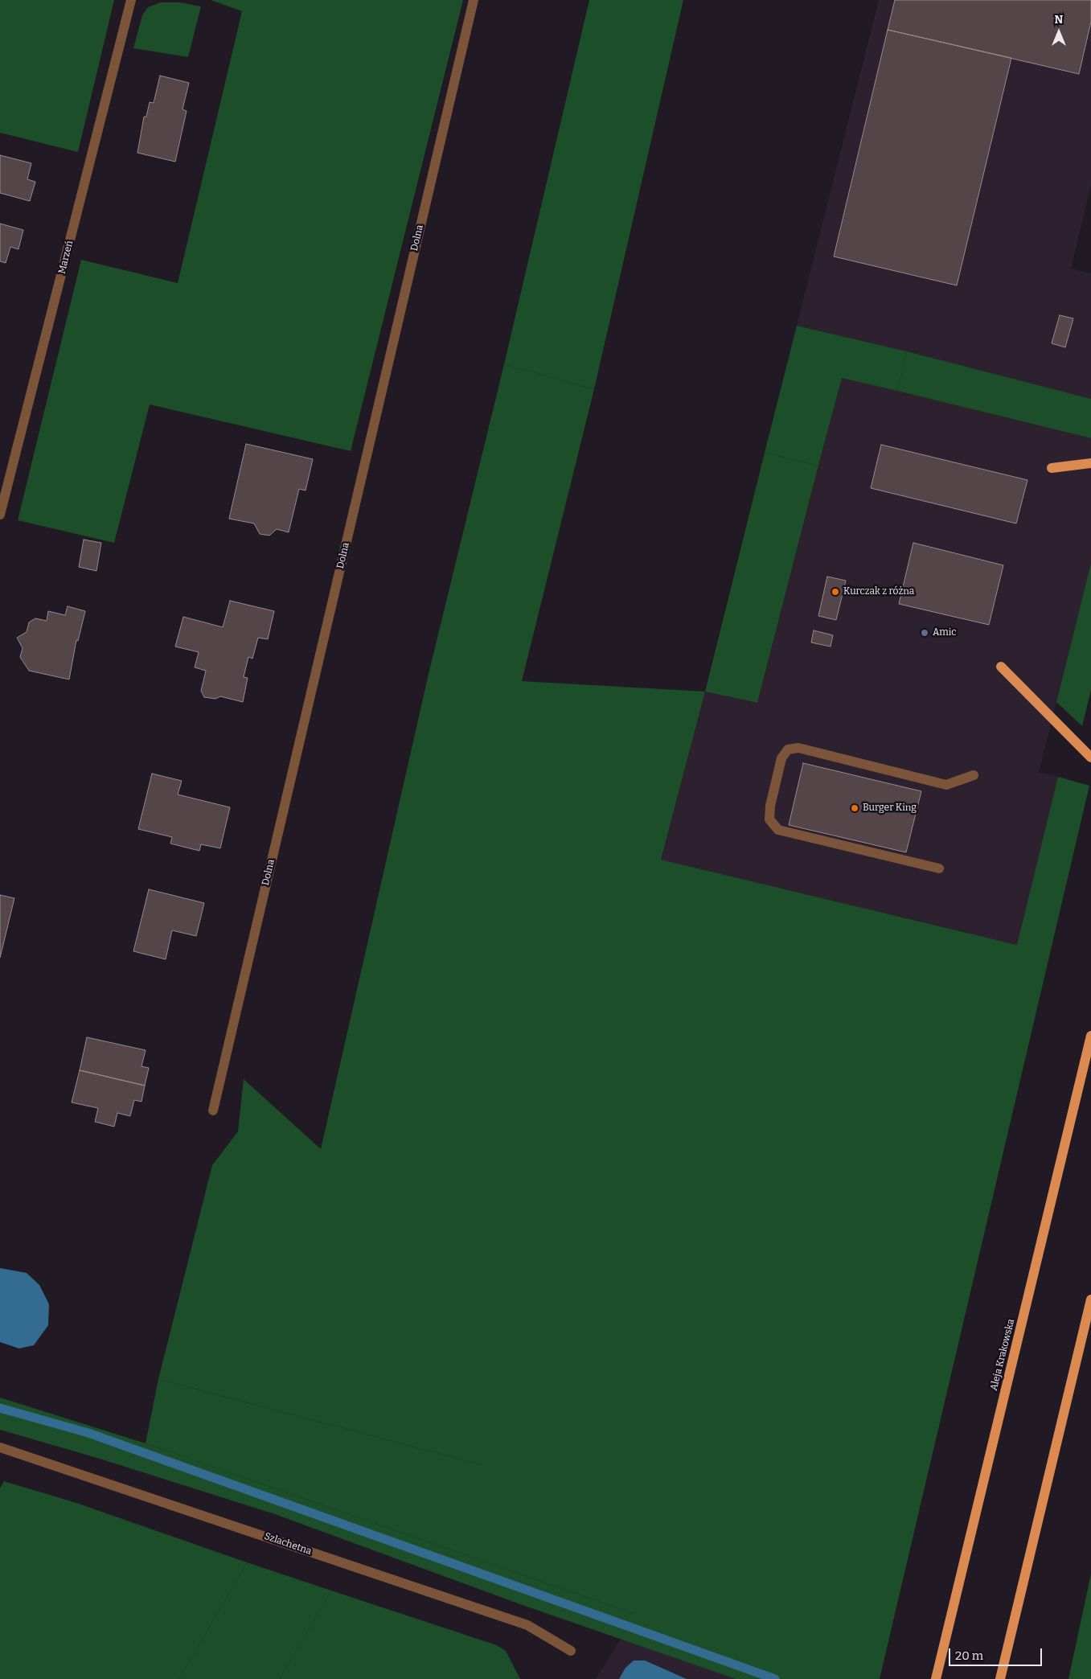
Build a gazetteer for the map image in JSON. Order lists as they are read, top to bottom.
{
  "streets": {
    "main road": ["Aleja Krakowska"],
    "street": ["Dolna", "Marzeń", "Szlachetna"]
  },
  "places": ["Kurczak z różna", "Amic", "Burger King"],
  "scale_bar": "20 m",
  "north": "top"
}
